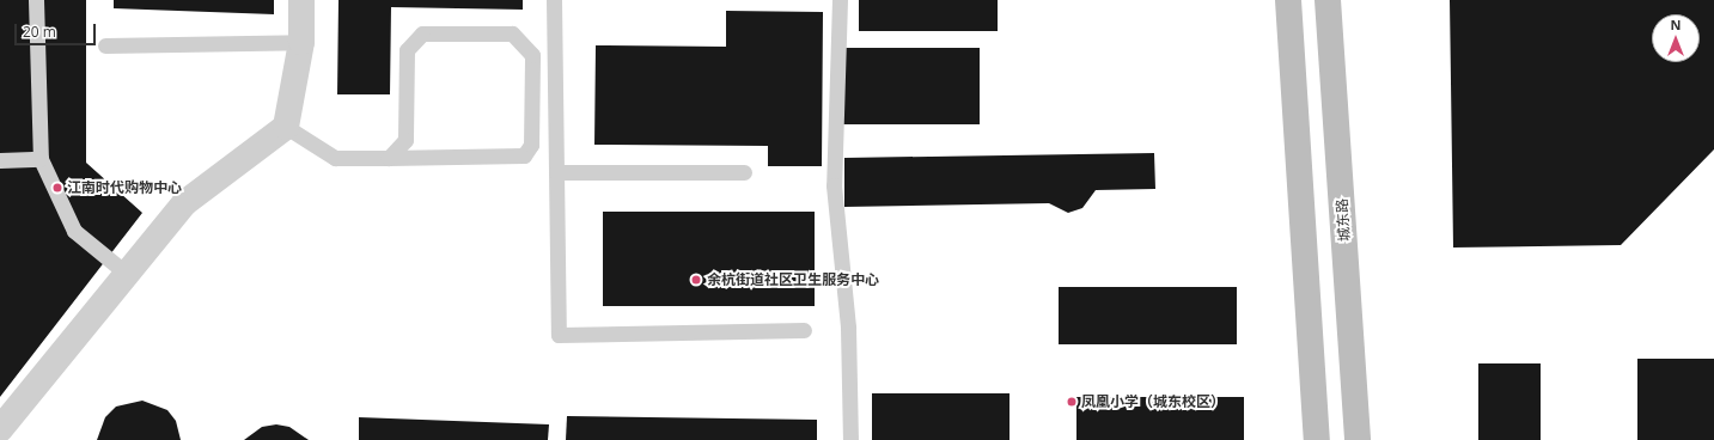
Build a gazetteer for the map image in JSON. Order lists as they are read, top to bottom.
{
  "streets": {
    "street": ["城东路"]
  },
  "places": ["江南时代购物中心", "余杭街道社区卫生服务中心", "凤凰小学（城东校区）"],
  "scale_bar": "20 m",
  "north": "top"
}
